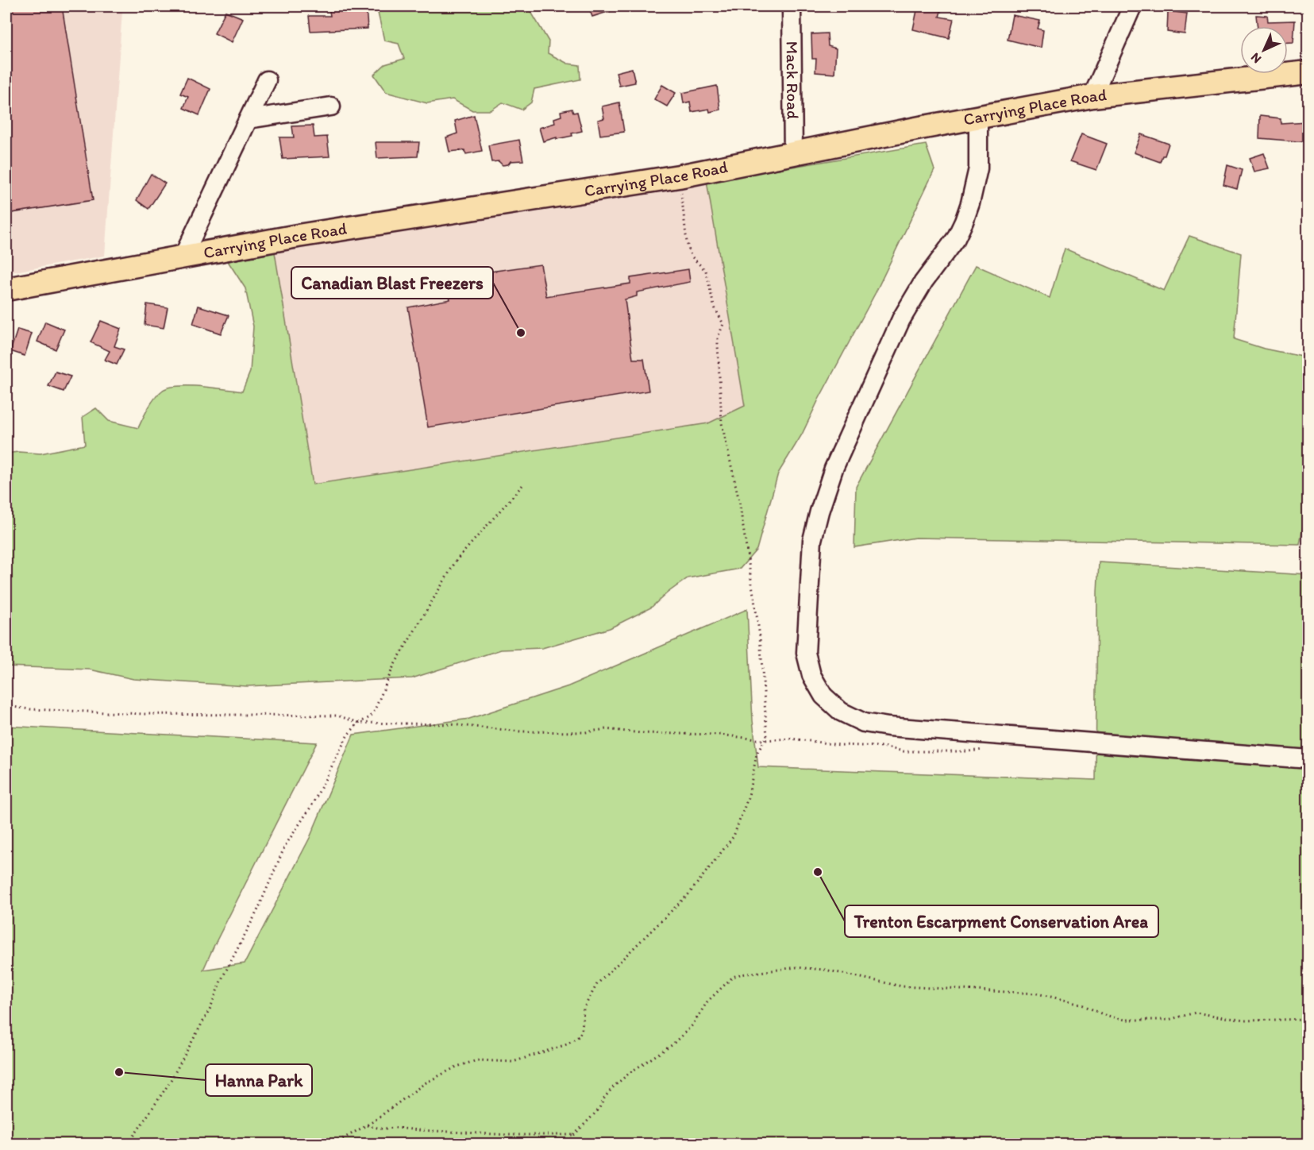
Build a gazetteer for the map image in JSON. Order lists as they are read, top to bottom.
{
  "streets": {
    "main road": ["Carrying Place Road"],
    "street": ["Mack Road"]
  },
  "crossings": [
    ["Mack Road", "Carrying Place Road"]
  ],
  "places": ["Canadian Blast Freezers", "Trenton Escarpment Conservation Area", "Hanna Park"],
  "north": "bottom left"
}
